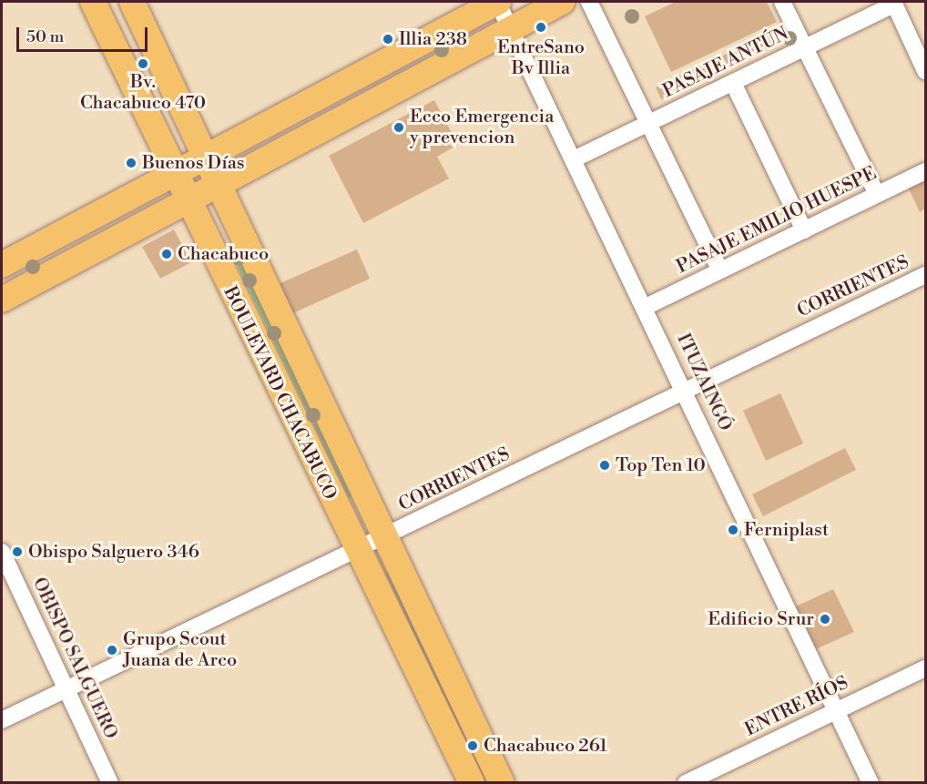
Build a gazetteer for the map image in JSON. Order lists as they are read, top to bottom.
{
  "streets": {
    "main road": ["BOULEVARD CHACABUCO"],
    "street": [
      "PASAJE ANTÚN",
      "PASAJE EMILIO HUESPE",
      "CORRIENTES",
      "ITUZAINGÓ",
      "OBISPO SALGUERO",
      "ENTRE RÍOS"
    ]
  },
  "crossings": [
    ["PASAJE ANTÚN", "ITUZAINGÓ"],
    ["PASAJE EMILIO HUESPE", "ITUZAINGÓ"],
    ["CORRIENTES", "ITUZAINGÓ"],
    ["CORRIENTES", "BOULEVARD CHACABUCO"],
    ["CORRIENTES", "OBISPO SALGUERO"],
    ["ITUZAINGÓ", "ENTRE RÍOS"]
  ],
  "places": [
    "EntreSano Bv Illia",
    "Illia 238",
    "Bv. Chacabuco 470",
    "Ecco Emergencia y prevencion",
    "Buenos Días",
    "Chacabuco",
    "Top Ten 10",
    "Ferniplast",
    "Obispo Salguero 346",
    "Edificio Srur",
    "Grupo Scout Juana de Arco",
    "Chacabuco 261"
  ],
  "scale_bar": "50 m"
}
